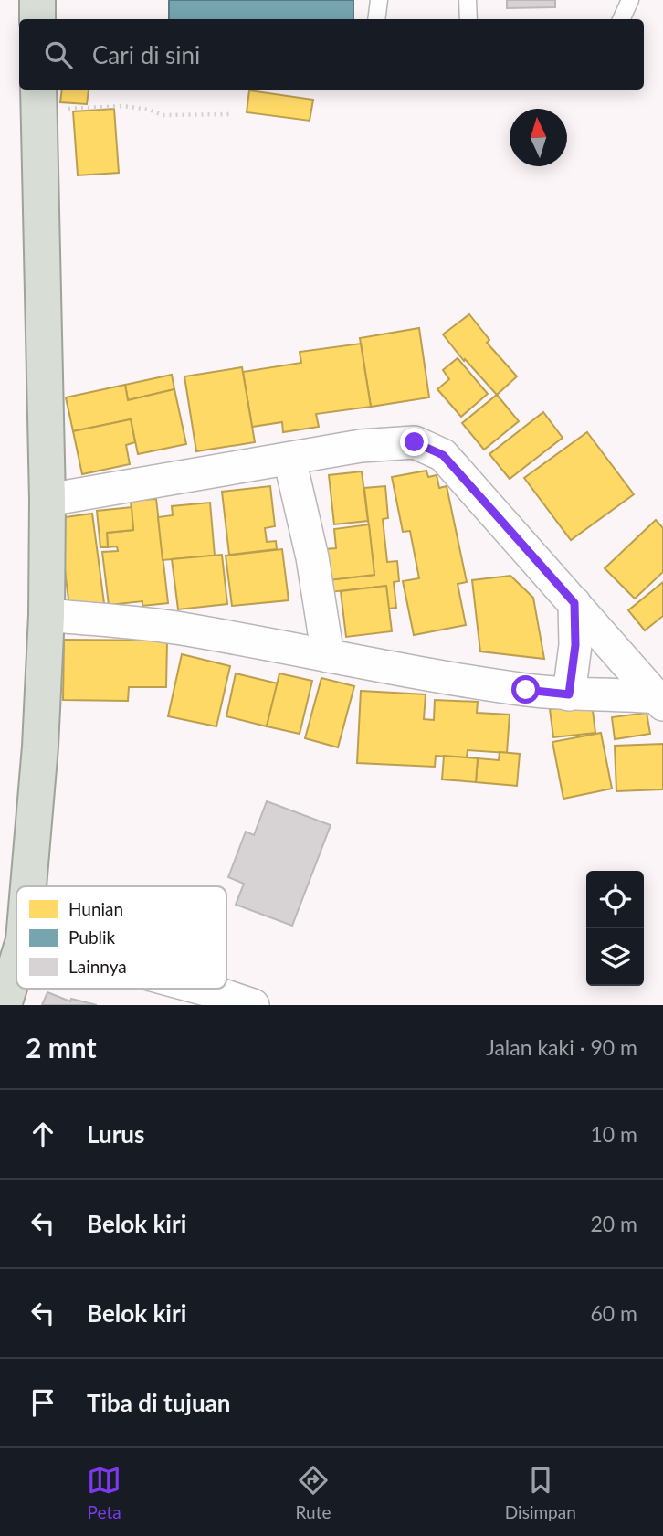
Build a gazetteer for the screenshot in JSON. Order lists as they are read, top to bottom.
{
  "legend": ["Hunian", "Publik", "Lainnya"],
  "north": "top",
  "page": {
    "search": "Cari di sini",
    "heading": ["2 mnt", "Jalan kaki · 90 m"],
    "list": [
      ["Lurus", "10 m"],
      ["Belok kiri", "20 m"],
      ["Belok kiri", "60 m"],
      "Tiba di tujuan"
    ],
    "nav": ["Peta", "Rute", "Disimpan"]
  }
}
